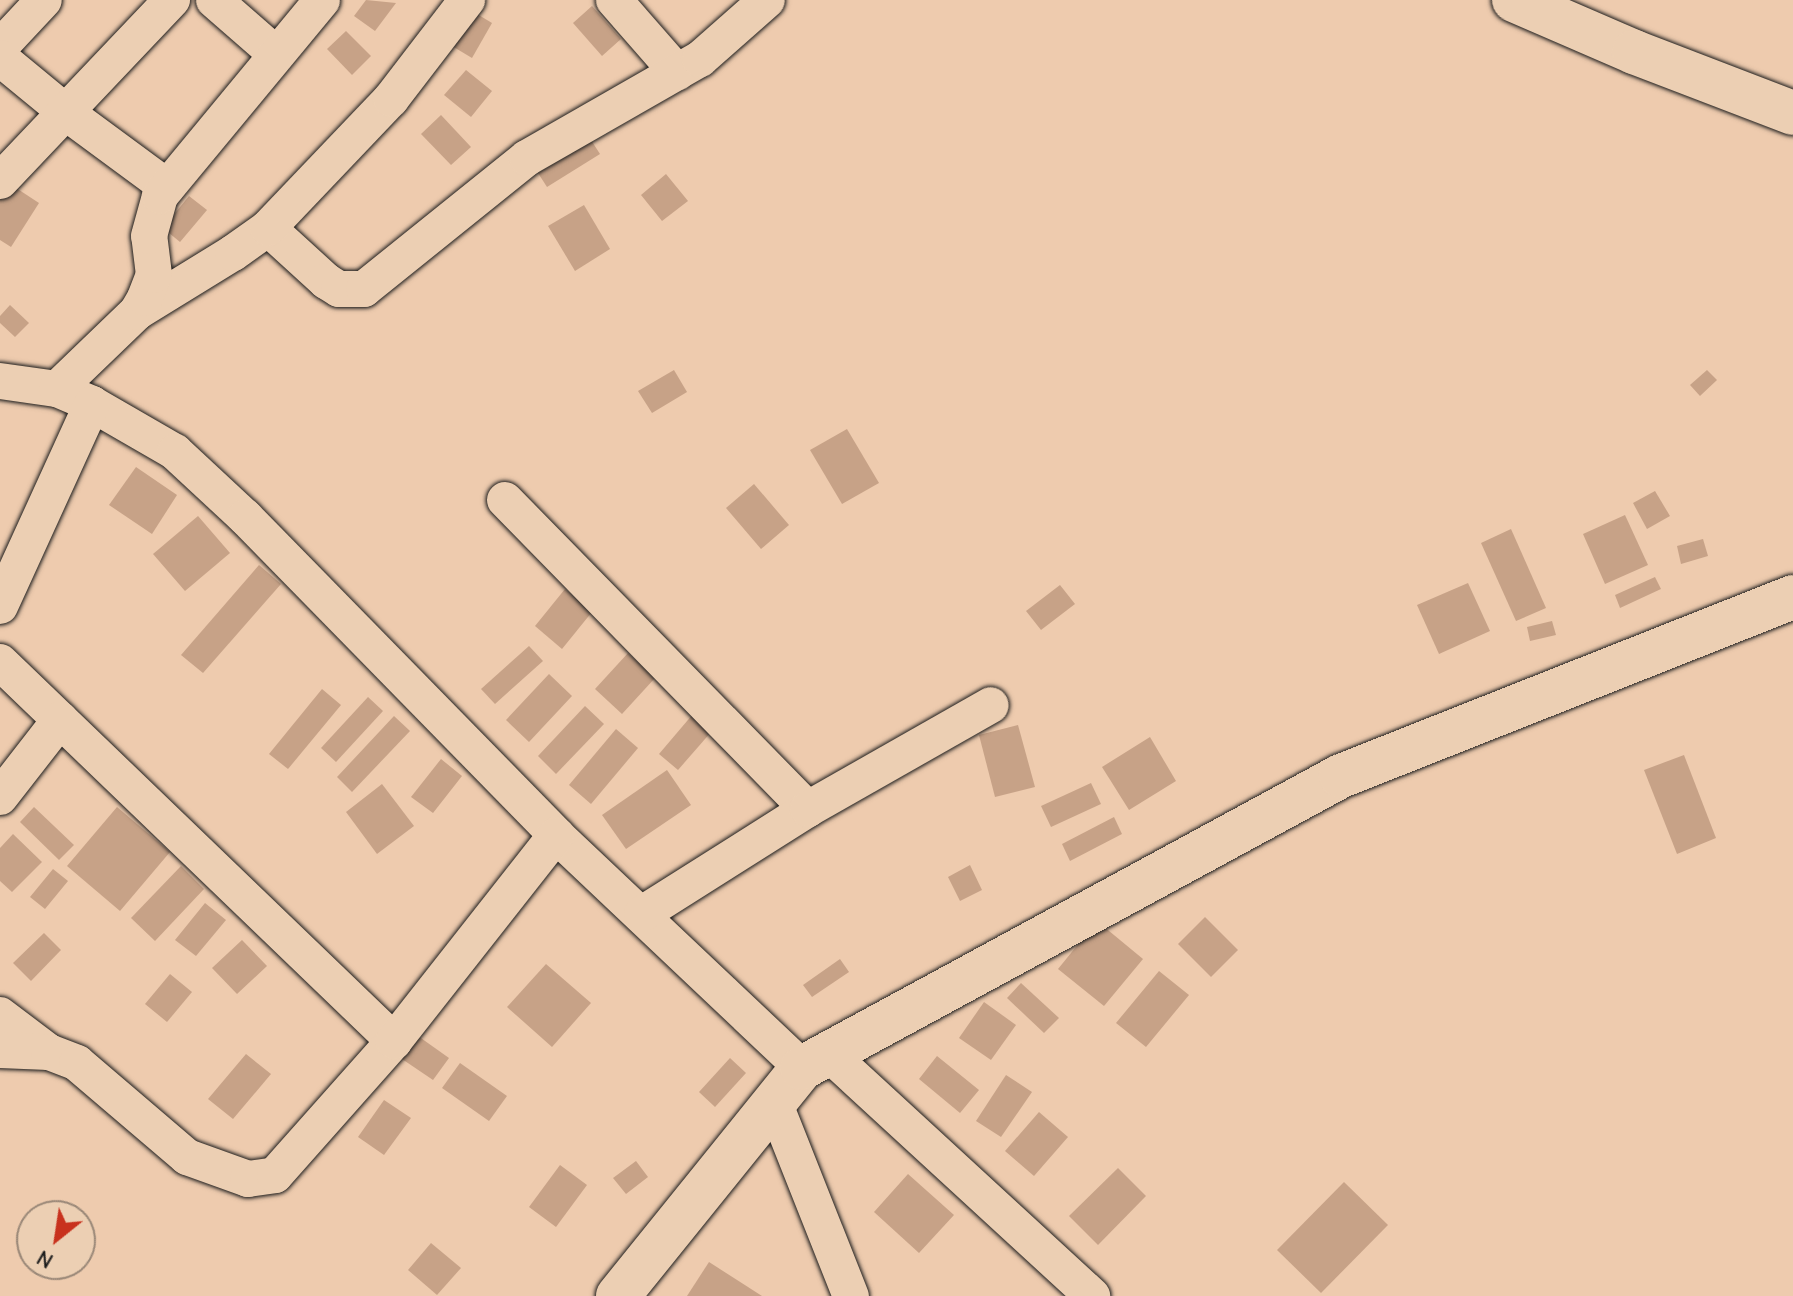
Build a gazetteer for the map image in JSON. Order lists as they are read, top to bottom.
{
  "north": "bottom left"
}
